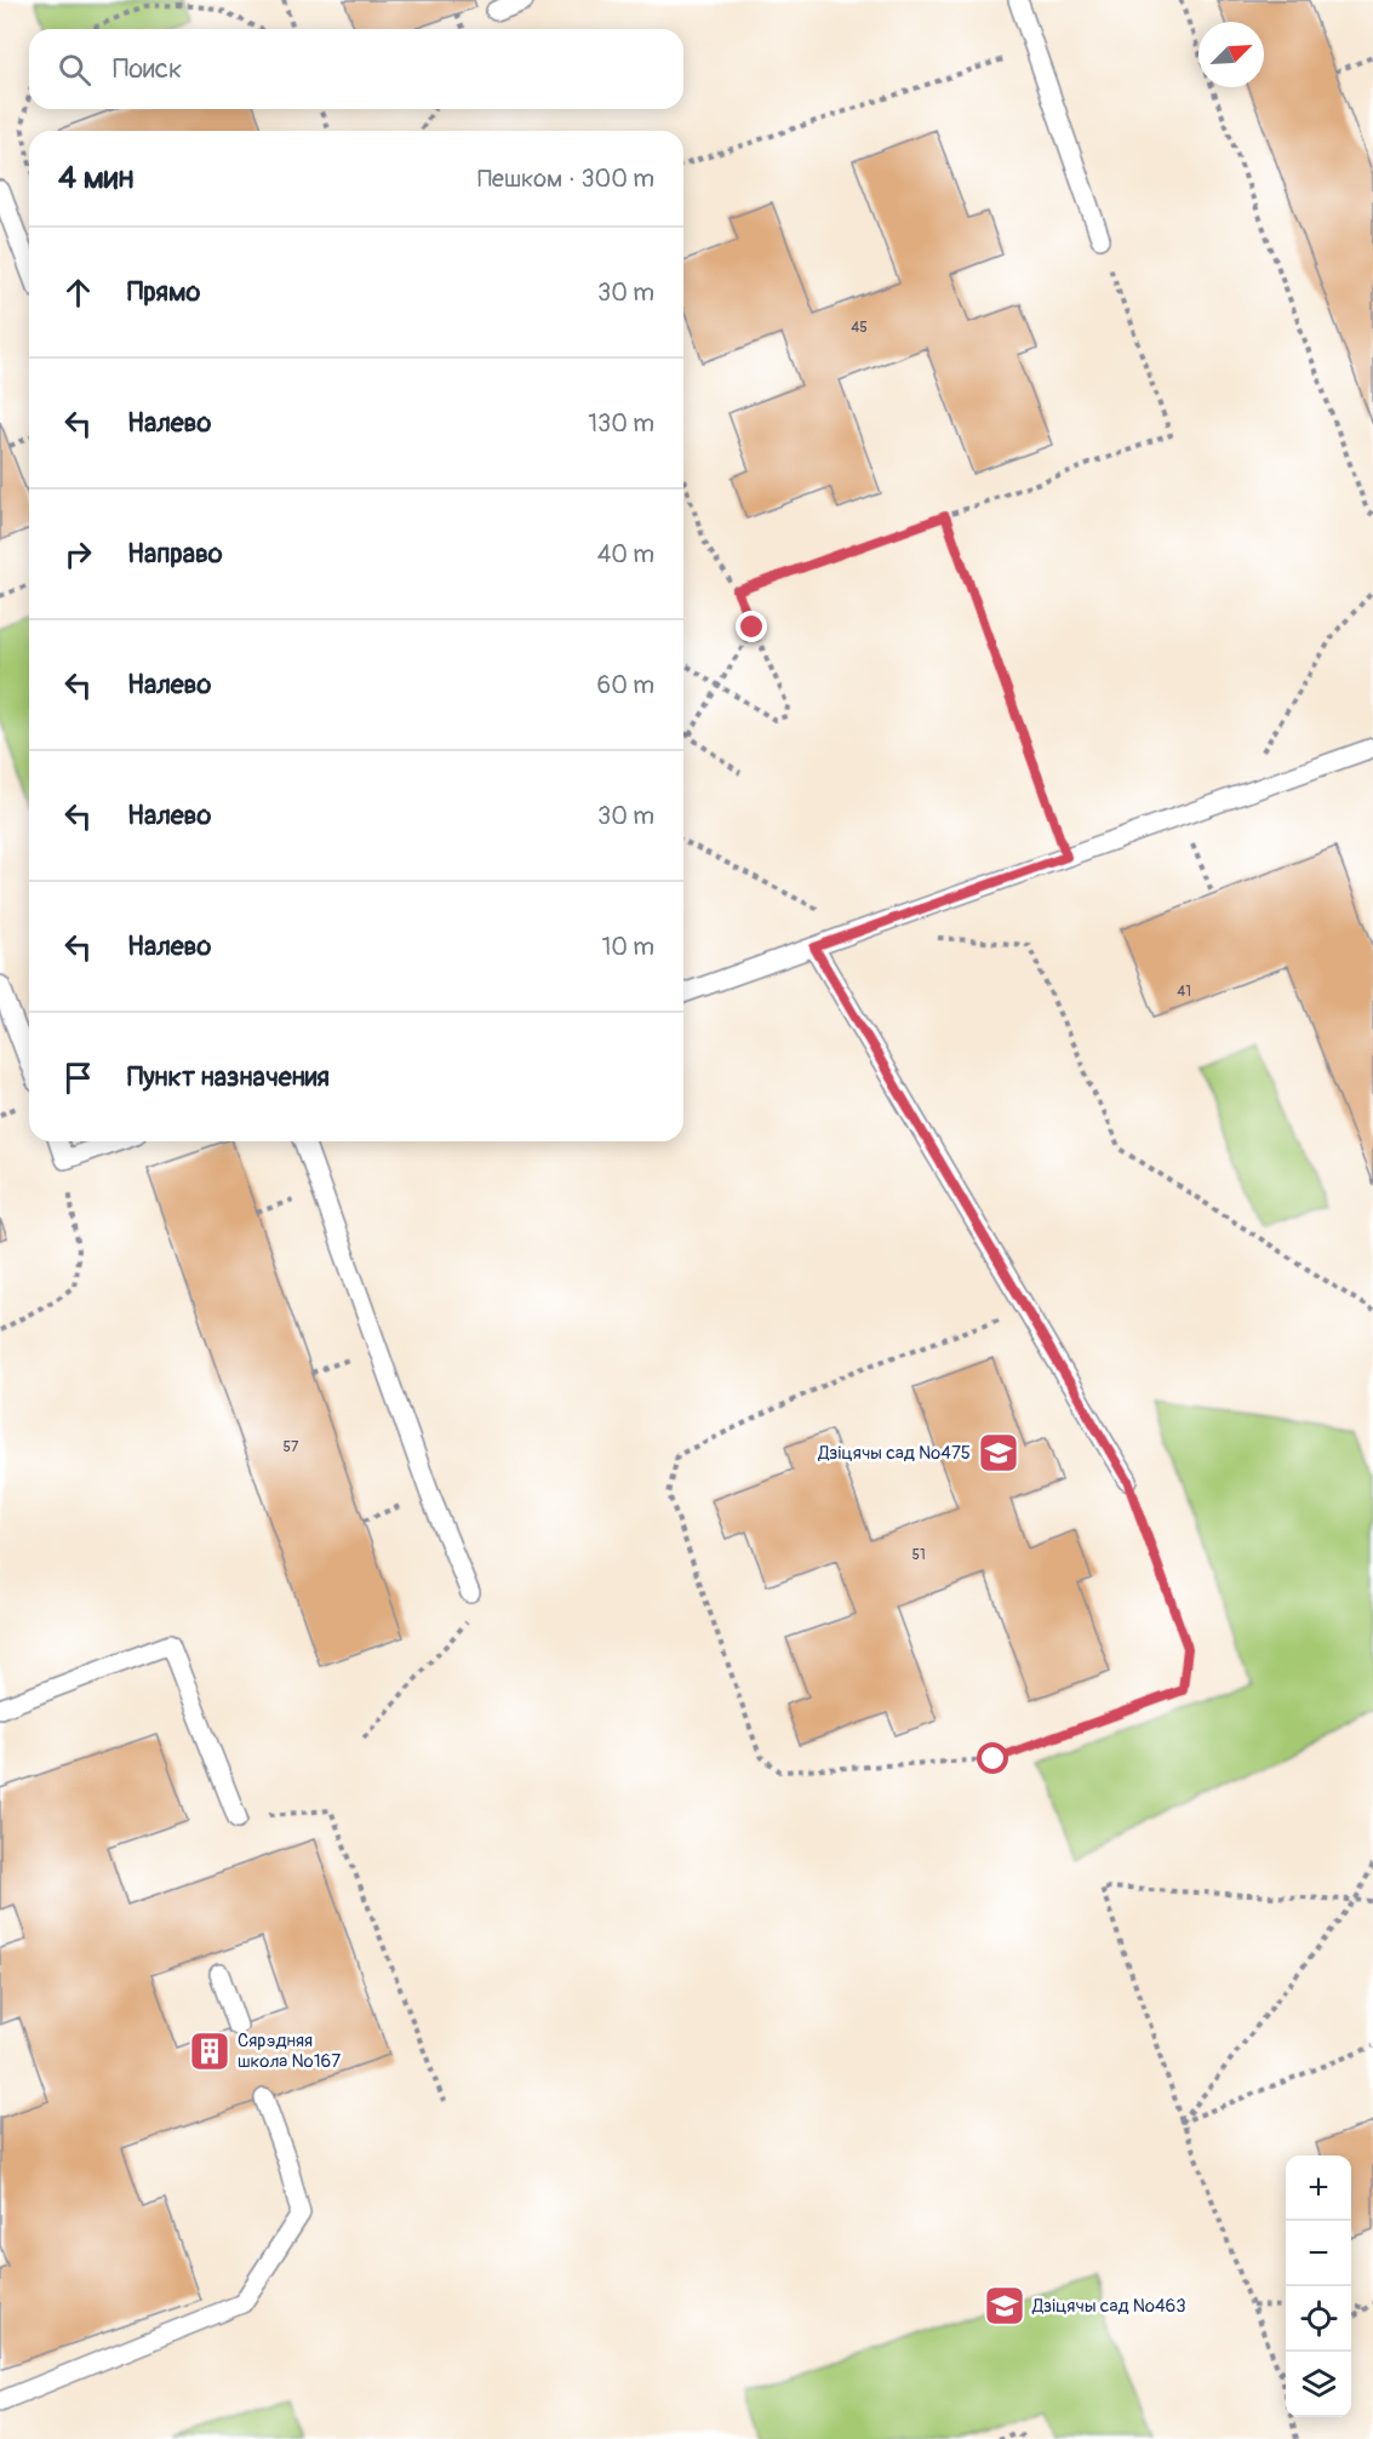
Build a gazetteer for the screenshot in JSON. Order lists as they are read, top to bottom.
{
  "places": {
    "school or university": ["Дзіцячы сад №475", "Дзіцячы сад №463"],
    "building": ["Сярэдняя школа №167"]
  },
  "house_numbers": [
    "45",
    "41",
    "57",
    "51"
  ],
  "north": "top right",
  "page": {
    "search": "Поиск",
    "heading": ["4 мин", "Пешком · 300 m"],
    "list": [
      ["Прямо", "30 m"],
      ["Налево", "130 m"],
      ["Направо", "40 m"],
      ["Налево", "60 m"],
      ["Налево", "30 m"],
      ["Налево", "10 m"],
      "Пункт назначения"
    ],
    "map_buttons": ["+", "−"]
  }
}
